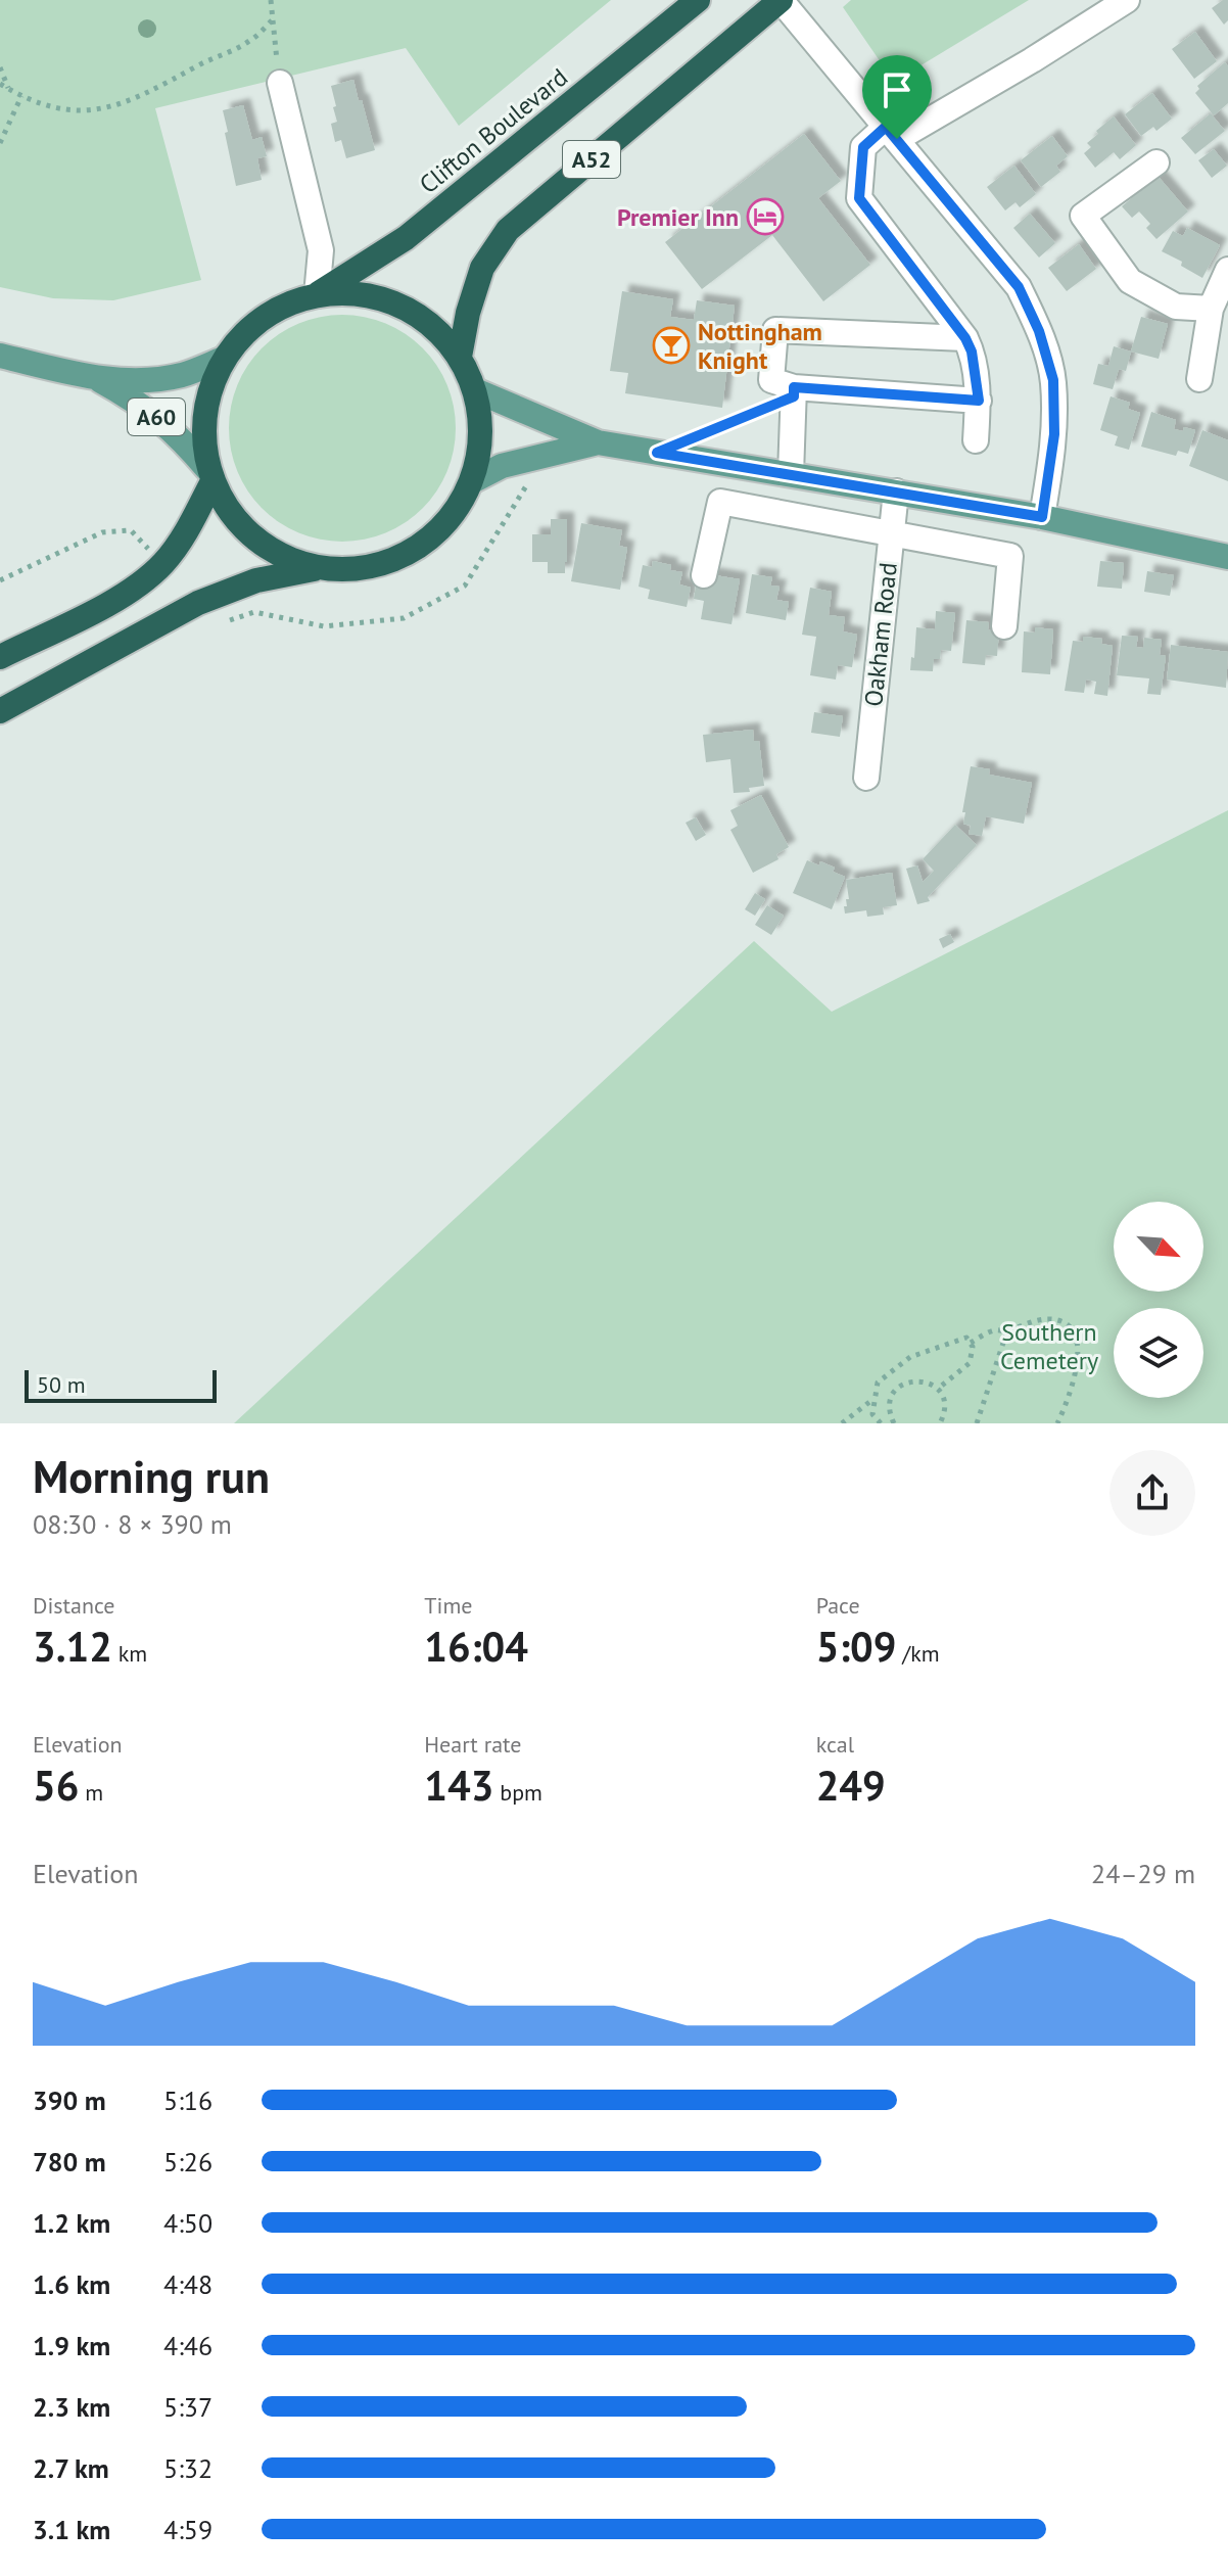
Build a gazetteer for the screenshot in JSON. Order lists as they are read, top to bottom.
{
  "streets": {
    "highway": ["Clifton Boulevard", "A52"],
    "main road": ["A60"],
    "street": ["Oakham Road"]
  },
  "crossings": [
    ["Clifton Boulevard", "A52"],
    ["Clifton Boulevard", "A60"],
    ["A52", "A60"]
  ],
  "parks": ["Southern Cemetery"],
  "places": {
    "hotel": ["Premier Inn"],
    "bar": ["Nottingham Knight"]
  },
  "scale_bar": "50 m",
  "north": "bottom right",
  "page": {
    "scale": "50 m",
    "heading": ["Morning run", "08:30 · 8 × 390 m"],
    "stats": [
      ["Distance", "3.12 km"],
      ["Time", "16:04"],
      ["Pace", "5:09 /km"],
      ["Elevation", "56 m"],
      ["Heart rate", "143 bpm"],
      ["kcal", "249"]
    ],
    "chart": ["Elevation", "24–29 m"],
    "list": [
      {
        "name": "390 m",
        "note": "5:16"
      },
      {
        "name": "780 m",
        "note": "5:26"
      },
      {
        "name": "1.2 km",
        "note": "4:50"
      },
      {
        "name": "1.6 km",
        "note": "4:48"
      },
      {
        "name": "1.9 km",
        "note": "4:46"
      },
      {
        "name": "2.3 km",
        "note": "5:37"
      },
      {
        "name": "2.7 km",
        "note": "5:32"
      },
      {
        "name": "3.1 km",
        "note": "4:59"
      }
    ]
  }
}
